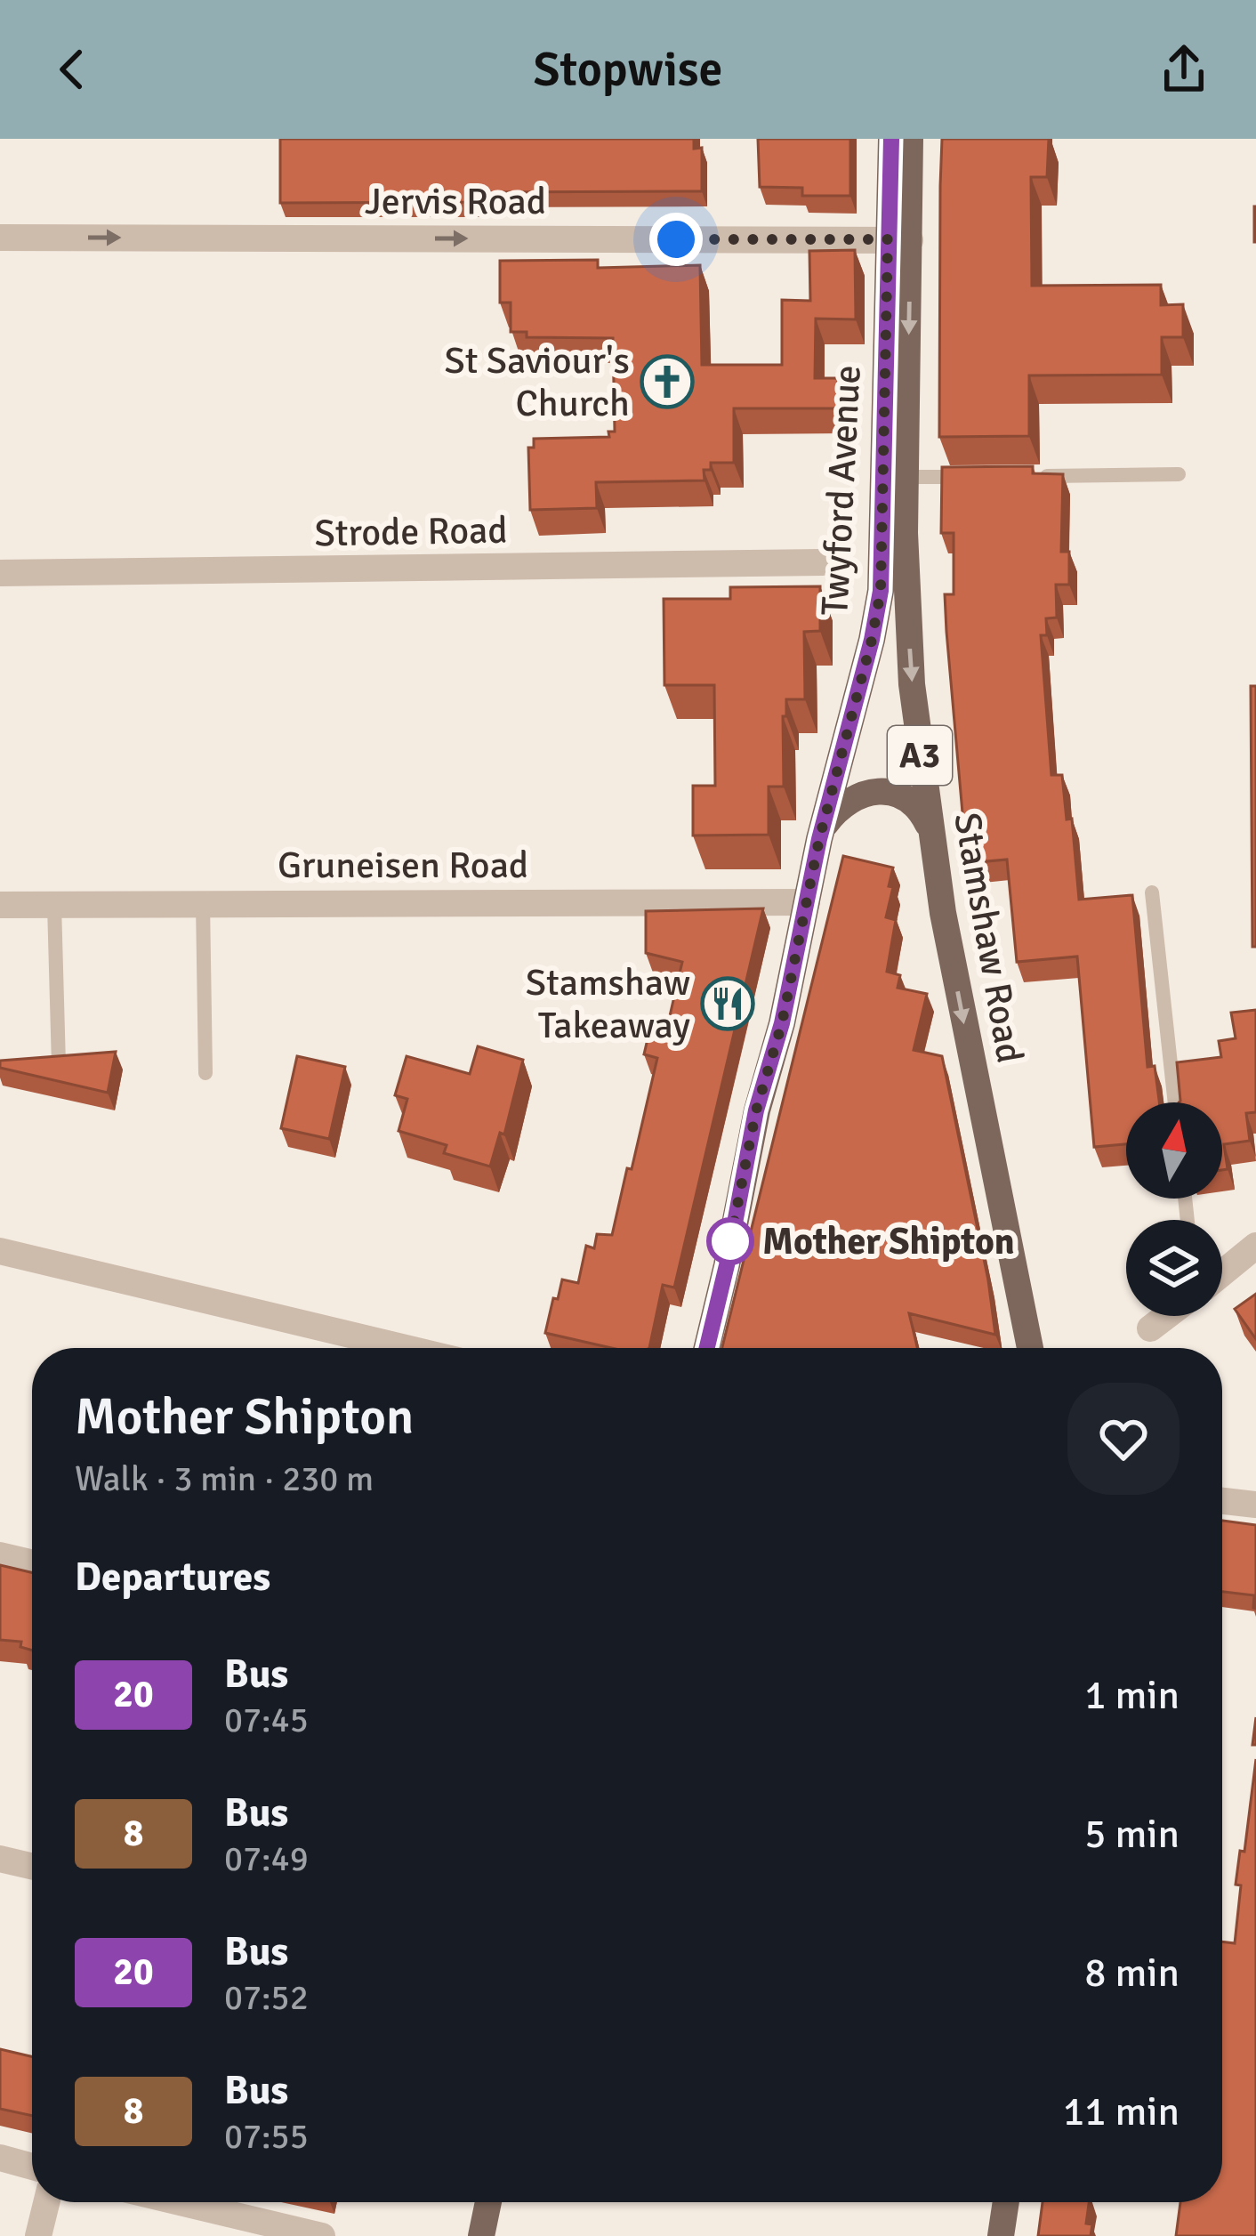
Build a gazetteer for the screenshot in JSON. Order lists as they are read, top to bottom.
{
  "streets": {
    "main road": ["Twyford Avenue", "A3", "Stamshaw Road"],
    "street": ["Jervis Road", "Strode Road", "Gruneisen Road"]
  },
  "crossings": [
    ["Jervis Road", "Twyford Avenue"],
    ["Jervis Road", "Stamshaw Road"],
    ["Twyford Avenue", "Gruneisen Road"],
    ["Twyford Avenue", "Stamshaw Road"]
  ],
  "one_way": ["Jervis Road", "Stamshaw Road"],
  "places": {
    "church": ["St Saviour's Church"],
    "restaurant": ["Stamshaw Takeaway"],
    "other": ["Mother Shipton"]
  },
  "lines": ["bus line 20"],
  "north": "top",
  "page": {
    "header": "Stopwise",
    "heading": [
      ["Mother Shipton", "Walk · 3 min · 230 m"],
      "Departures"
    ],
    "list": [
      {
        "mark": "20",
        "name": "Bus",
        "note": "07:45",
        "value": "1 min"
      },
      {
        "mark": "8",
        "name": "Bus",
        "note": "07:49",
        "value": "5 min"
      },
      {
        "mark": "20",
        "name": "Bus",
        "note": "07:52",
        "value": "8 min"
      },
      {
        "mark": "8",
        "name": "Bus",
        "note": "07:55",
        "value": "11 min"
      }
    ]
  }
}
